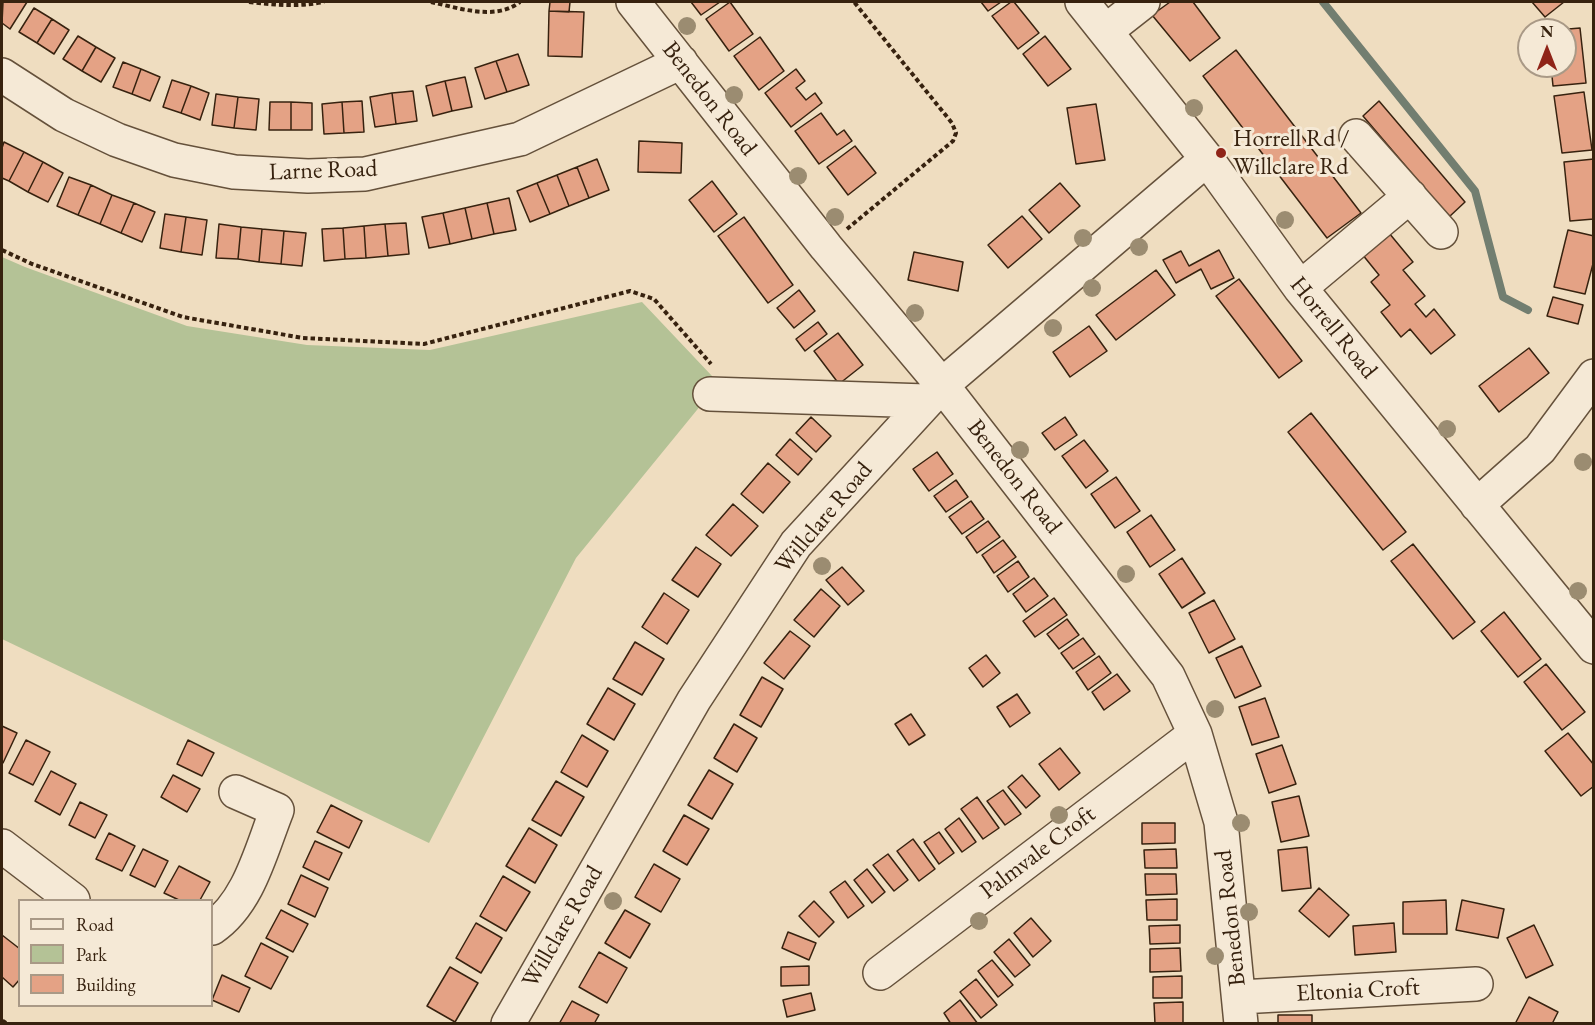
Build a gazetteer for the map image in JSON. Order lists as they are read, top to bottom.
{
  "streets": {
    "street": [
      "Benedon Road",
      "Larne Road",
      "Horrell Road",
      "Willclare Road",
      "Palmvale Croft",
      "Eltonia Croft"
    ]
  },
  "crossings": [
    ["Benedon Road", "Larne Road"],
    ["Benedon Road", "Willclare Road"],
    ["Benedon Road", "Palmvale Croft"],
    ["Benedon Road", "Eltonia Croft"],
    ["Horrell Road", "Willclare Road"]
  ],
  "places": ["Horrell Rd / Willclare Rd"],
  "legend": ["Road", "Park", "Building"],
  "north": "top"
}
